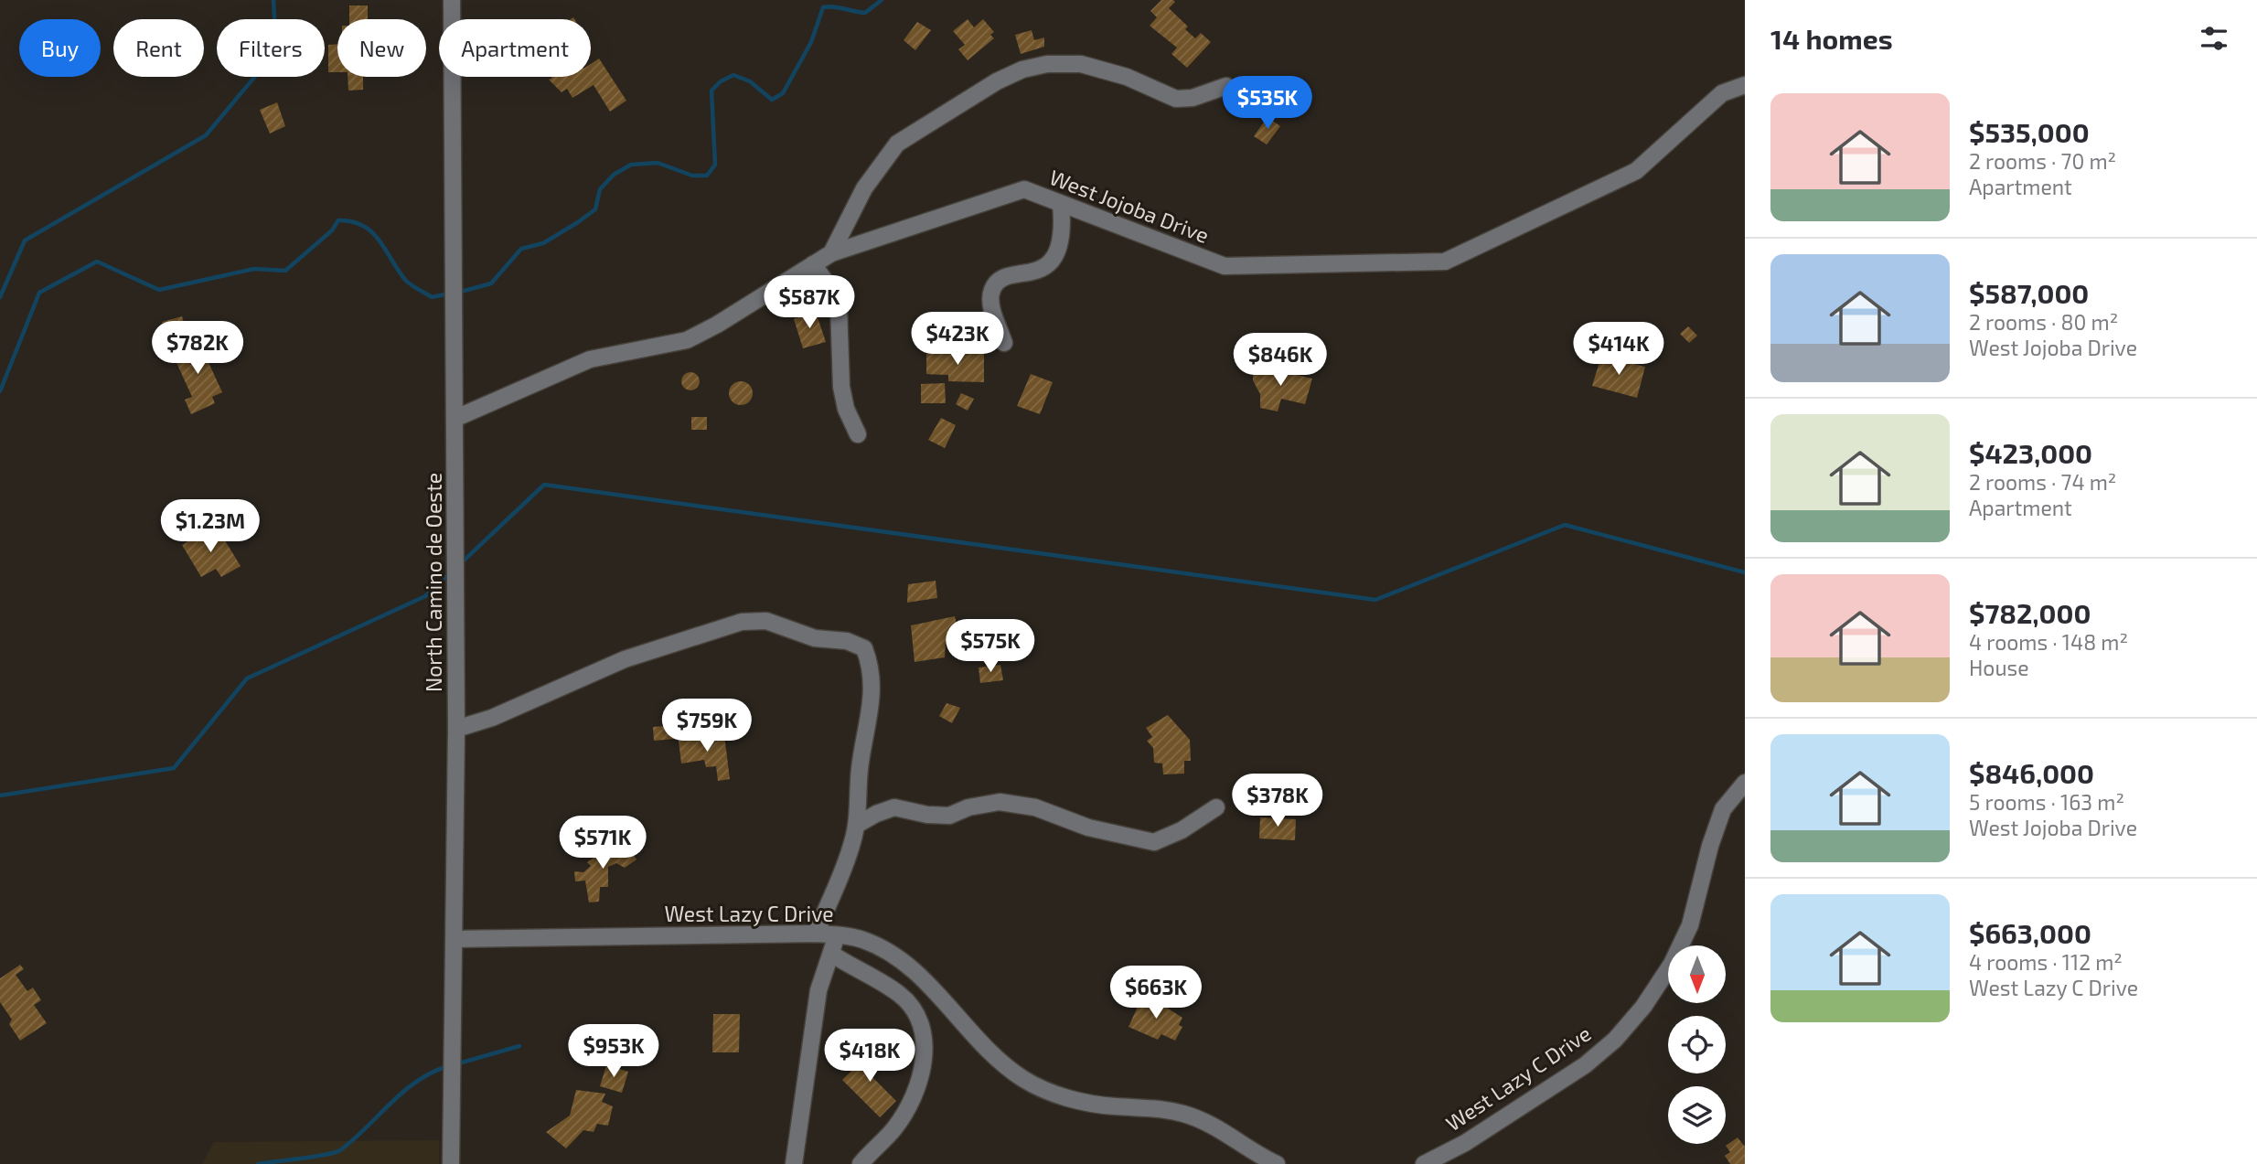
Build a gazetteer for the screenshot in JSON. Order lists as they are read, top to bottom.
{
  "streets": {
    "street": ["West Jojoba Drive", "North Camino de Oeste", "West Lazy C Drive"]
  },
  "crossings": [
    ["West Jojoba Drive", "North Camino de Oeste"],
    ["North Camino de Oeste", "West Lazy C Drive"]
  ],
  "north": "bottom",
  "page": {
    "heading": "14 homes",
    "chip": [
      "Buy",
      "Rent",
      "Filters",
      "New",
      "Apartment"
    ],
    "price": [
      "$535K",
      "$587K",
      "$423K",
      "$782K",
      "$414K",
      "$846K",
      "$1.23M",
      "$575K",
      "$759K",
      "$378K",
      "$571K",
      "$663K",
      "$953K",
      "$418K"
    ],
    "list": [
      {
        "name": "$535,000",
        "note": "2 rooms · 70 m² · Apartment"
      },
      {
        "name": "$587,000",
        "note": "2 rooms · 80 m² · West Jojoba Drive"
      },
      {
        "name": "$423,000",
        "note": "2 rooms · 74 m² · Apartment"
      },
      {
        "name": "$782,000",
        "note": "4 rooms · 148 m² · House"
      },
      {
        "name": "$846,000",
        "note": "5 rooms · 163 m² · West Jojoba Drive"
      },
      {
        "name": "$663,000",
        "note": "4 rooms · 112 m² · West Lazy C Drive"
      }
    ]
  }
}
